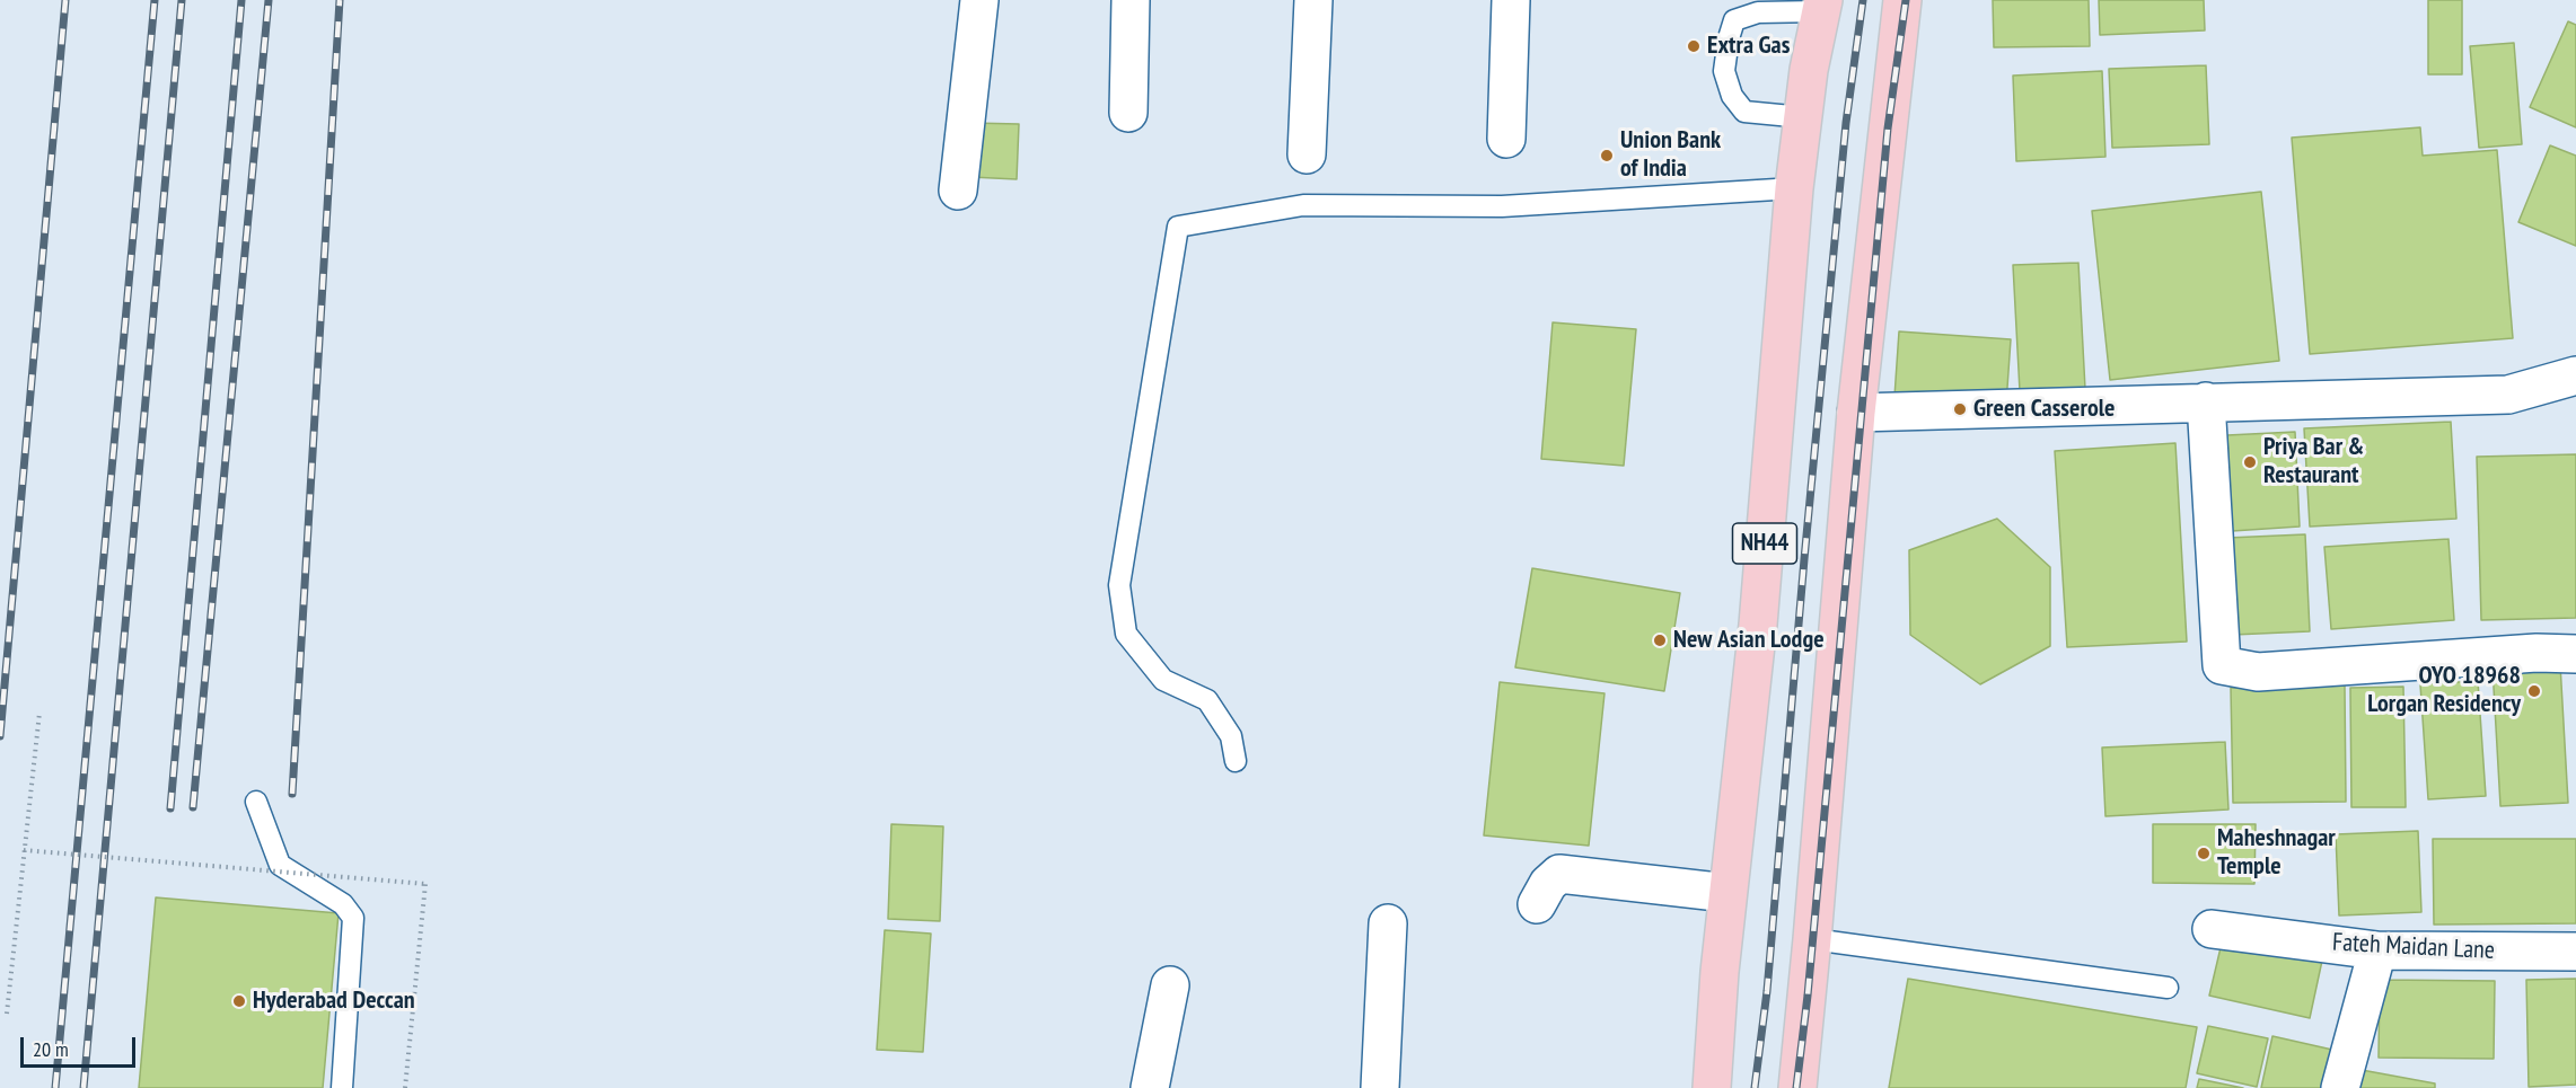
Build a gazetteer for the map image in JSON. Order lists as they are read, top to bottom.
{
  "streets": {
    "highway": ["NH44"],
    "street": ["Fateh Maidan Lane"]
  },
  "places": [
    "Extra Gas",
    "Union Bank of India",
    "Green Casserole",
    "Priya Bar & Restaurant",
    "New Asian Lodge",
    "OYO 18968 Lorgan Residency",
    "Maheshnagar Temple",
    "Hyderabad Deccan"
  ],
  "scale_bar": "20 m"
}
